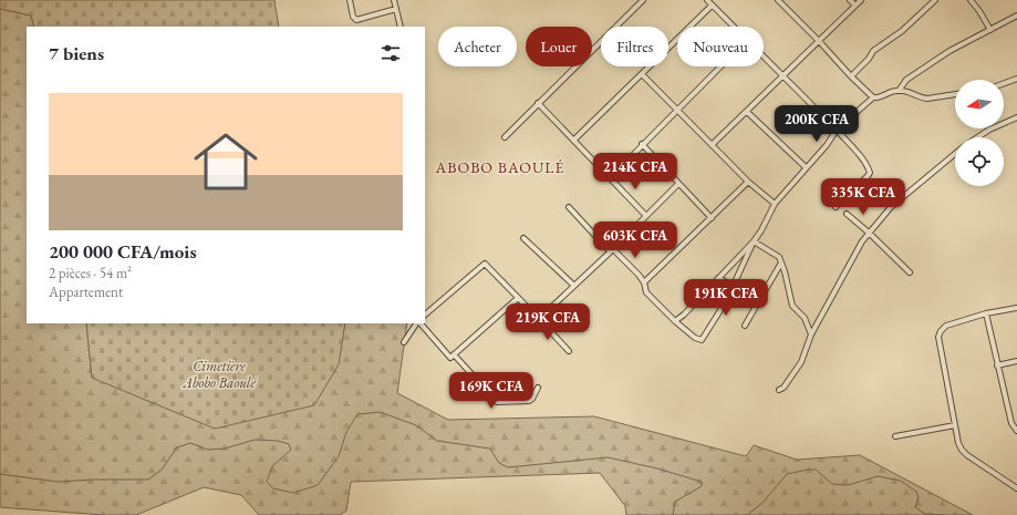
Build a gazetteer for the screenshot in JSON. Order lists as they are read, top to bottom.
{
  "districts": ["ABOBO BAOULÉ"],
  "parks": ["Cimetière Abobo Baoulé"],
  "north": "left",
  "page": {
    "chip": [
      "Acheter",
      "Louer",
      "Filtres",
      "Nouveau"
    ],
    "heading": "7 biens",
    "list": [
      {
        "name": "200 000 CFA/mois",
        "note": "2 pièces · 54 m² · Appartement"
      }
    ],
    "price": [
      "200K CFA",
      "214K CFA",
      "335K CFA",
      "603K CFA",
      "191K CFA",
      "219K CFA",
      "169K CFA"
    ]
  }
}
